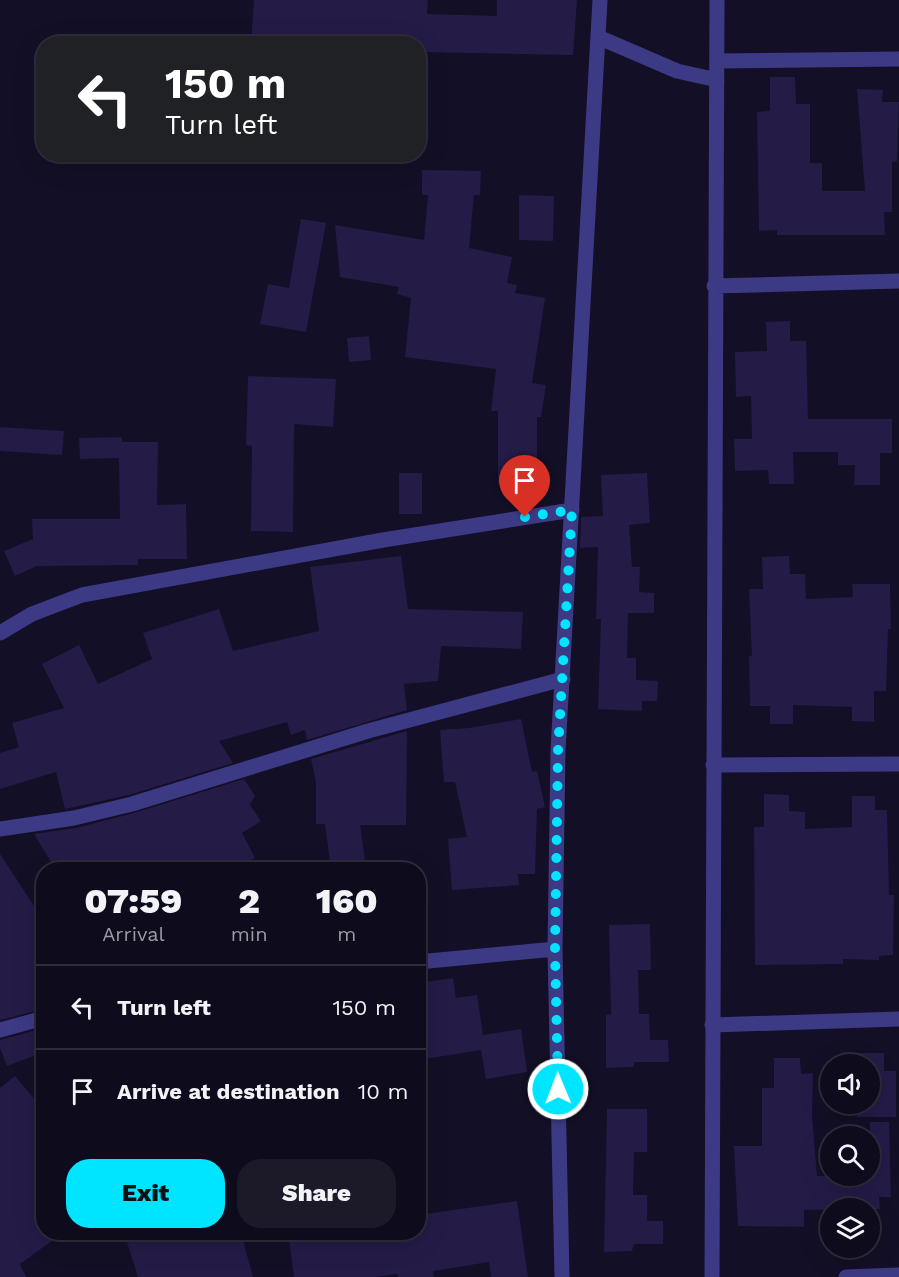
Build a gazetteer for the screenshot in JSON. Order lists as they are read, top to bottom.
{
  "page": {
    "turn": ["150 m", "Turn left"],
    "eta": [
      "07:59",
      "Arrival",
      "2",
      "min",
      "160",
      "m"
    ],
    "list": [
      {
        "name": "Turn left",
        "value": "150 m"
      },
      {
        "name": "Arrive at destination",
        "value": "10 m"
      }
    ],
    "buttons": ["Exit", "Share"]
  }
}
